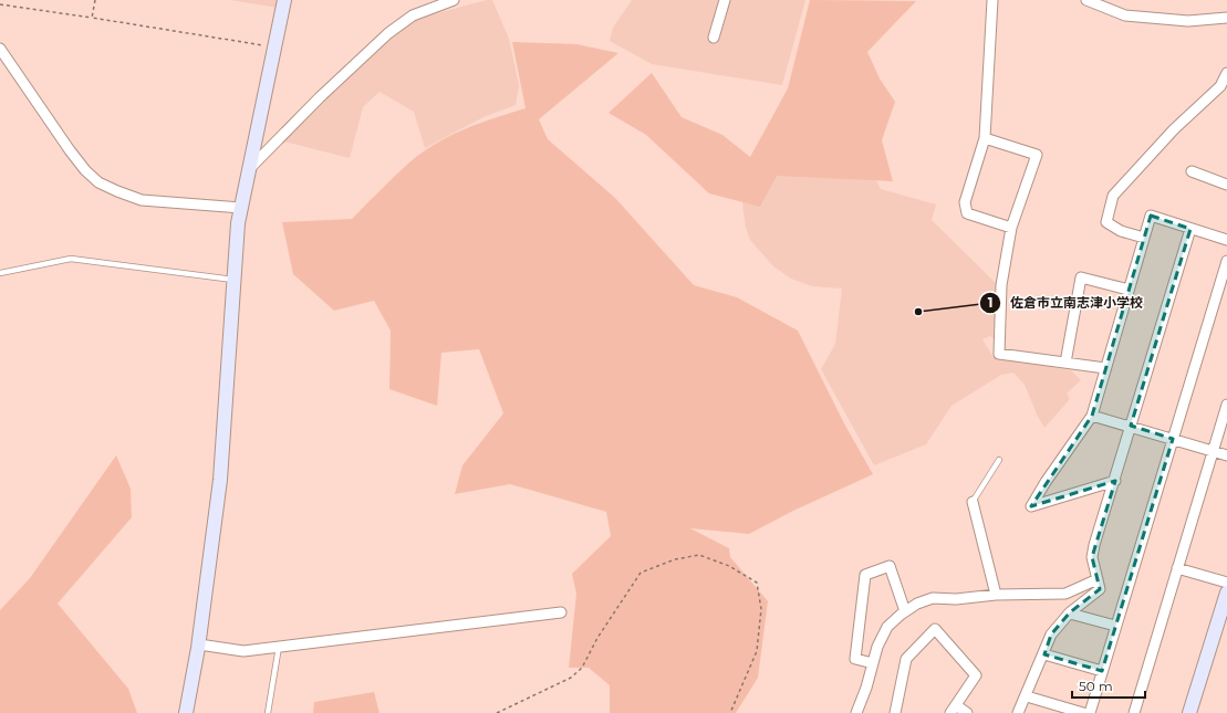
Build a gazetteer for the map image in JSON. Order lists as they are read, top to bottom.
{
  "places": ["佐倉市立南志津小学校"],
  "scale_bar": "50 m"
}
